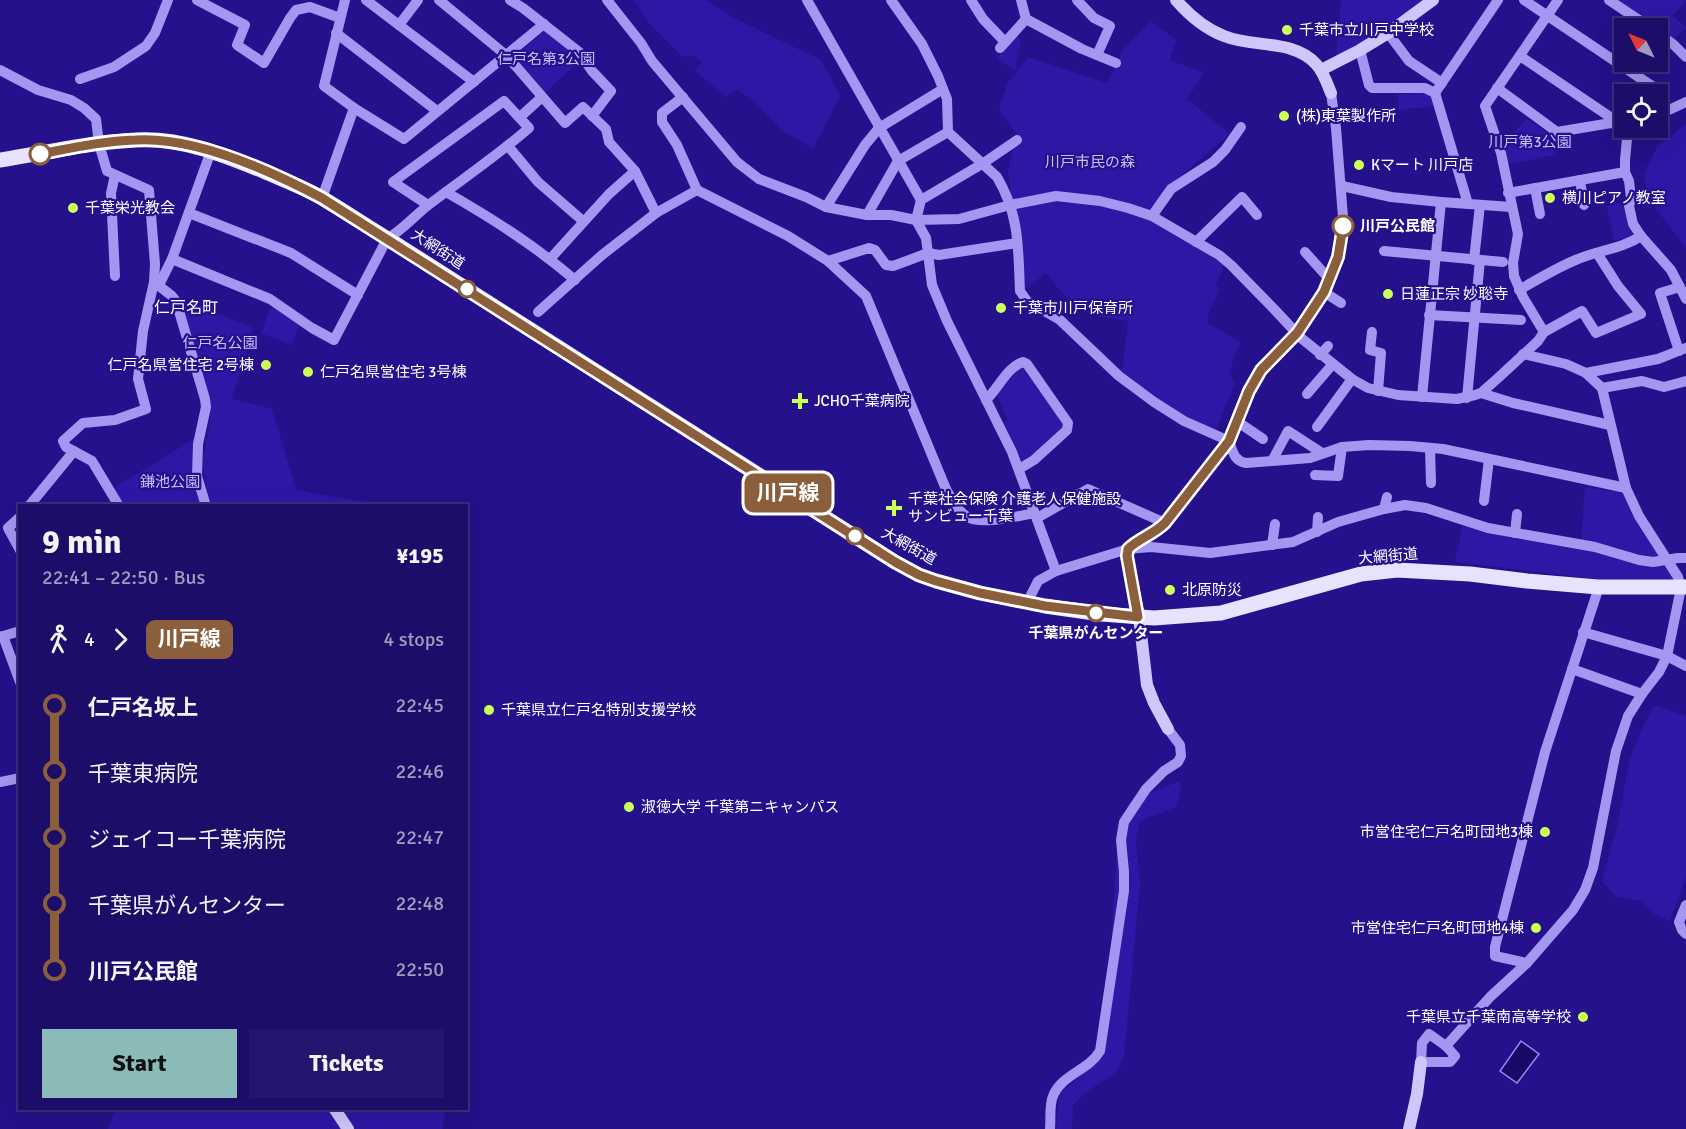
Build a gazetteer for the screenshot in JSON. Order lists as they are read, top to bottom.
{
  "streets": {
    "main road": ["大網街道"]
  },
  "districts": ["仁戸名町"],
  "parks": [
    "仁戸名第3公園",
    "川戸第3公園",
    "川戸市民の森",
    "仁戸名公園",
    "鎌池公園"
  ],
  "places": {
    "other": [
      "千葉市立川戸中学校",
      "(株)東葉製作所",
      "Kマート 川戸店",
      "横川ピアノ教室",
      "千葉栄光教会",
      "川戸公民館",
      "日蓮正宗 妙聡寺",
      "千葉市川戸保育所",
      "仁戸名県営住宅 2号棟",
      "仁戸名県営住宅 3号棟",
      "北原防災",
      "千葉県がんセンター",
      "千葉県立仁戸名特別支援学校",
      "淑徳大学 千葉第ニキャンパス",
      "市営住宅仁戸名町団地3棟",
      "市営住宅仁戸名町団地4棟",
      "千葉県立千葉南高等学校"
    ],
    "health": ["JCHO千葉病院", "千葉社会保険 介護老人保健施設 サンビュー千葉"]
  },
  "lines": ["bus line 川戸線"],
  "north": "top left",
  "page": {
    "on_map": "川戸線",
    "heading": ["9 min", "22:41 – 22:50 · Bus", "¥195"],
    "legs": ["4", "川戸線", "4 stops"],
    "list": [
      {
        "name": "仁戸名坂上",
        "value": "22:45"
      },
      {
        "name": "千葉東病院",
        "value": "22:46"
      },
      {
        "name": "ジェイコー千葉病院",
        "value": "22:47"
      },
      {
        "name": "千葉県がんセンター",
        "value": "22:48"
      },
      {
        "name": "川戸公民館",
        "value": "22:50"
      }
    ],
    "buttons": ["Start", "Tickets"]
  }
}
